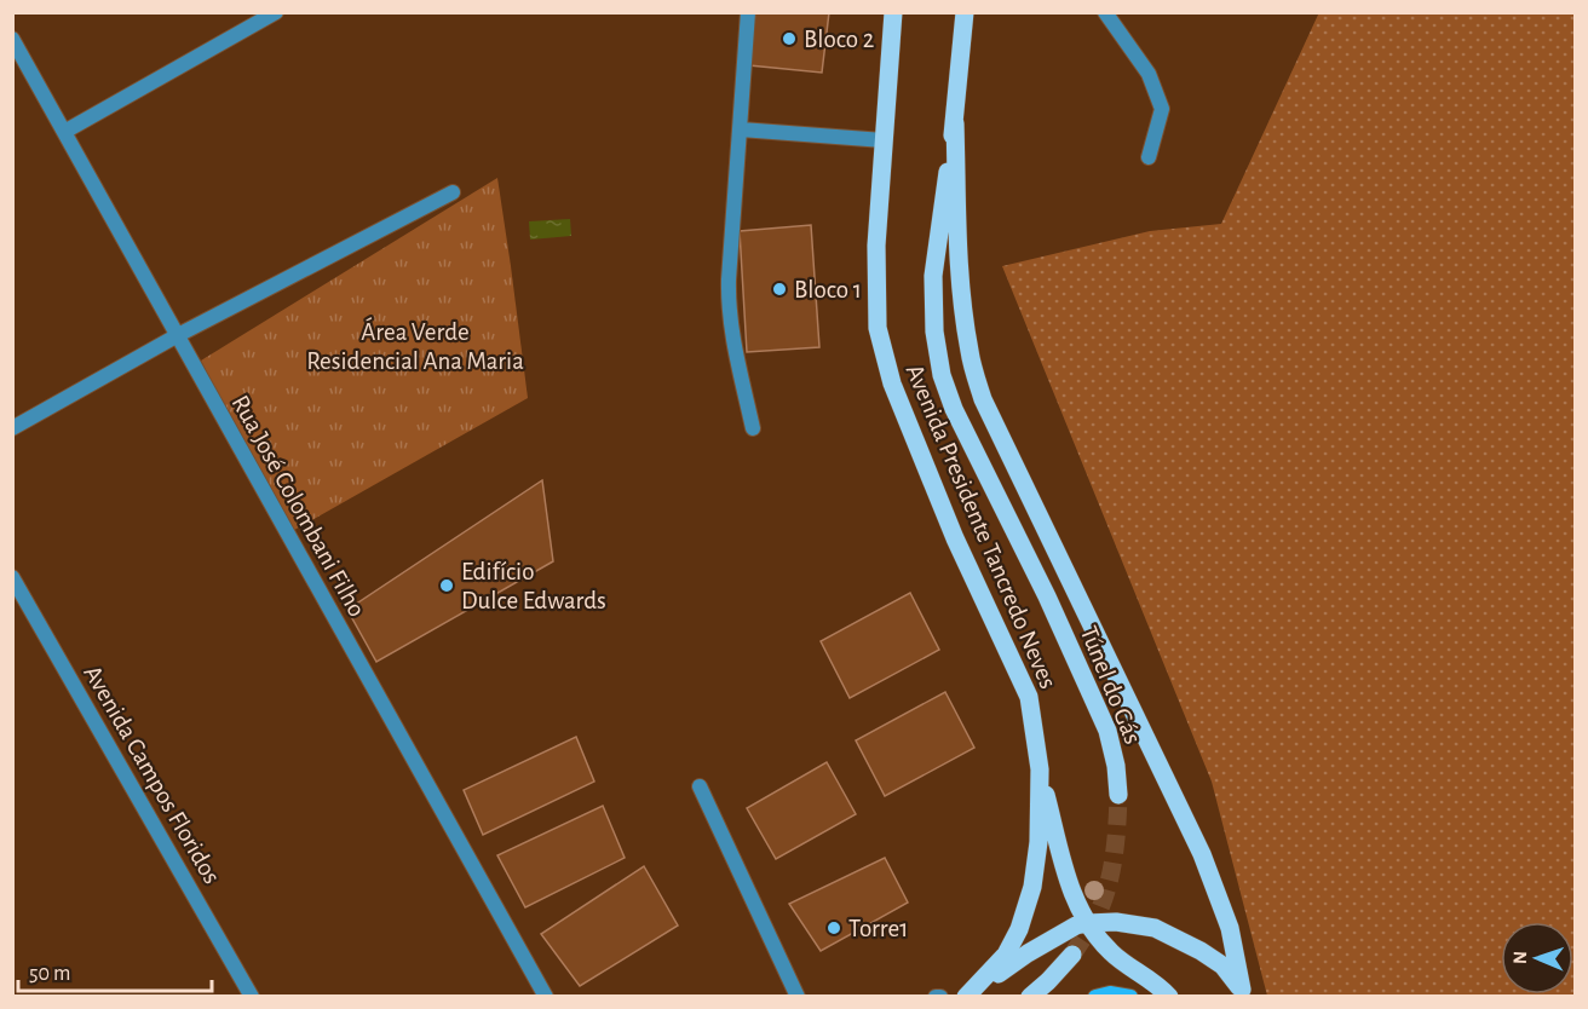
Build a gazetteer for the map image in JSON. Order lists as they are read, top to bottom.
{
  "streets": {
    "main road": ["Avenida Presidente Tancredo Neves", "Túnel do Gás"],
    "street": ["Rua José Colombani Filho", "Avenida Campos Floridos"]
  },
  "crossings": [
    ["Avenida Presidente Tancredo Neves", "Túnel do Gás"]
  ],
  "parks": ["Área Verde Residencial Ana Maria"],
  "places": [
    "Bloco 2",
    "Bloco 1",
    "Edifício Dulce Edwards",
    "Torre1"
  ],
  "scale_bar": "50 m",
  "north": "left"
}
